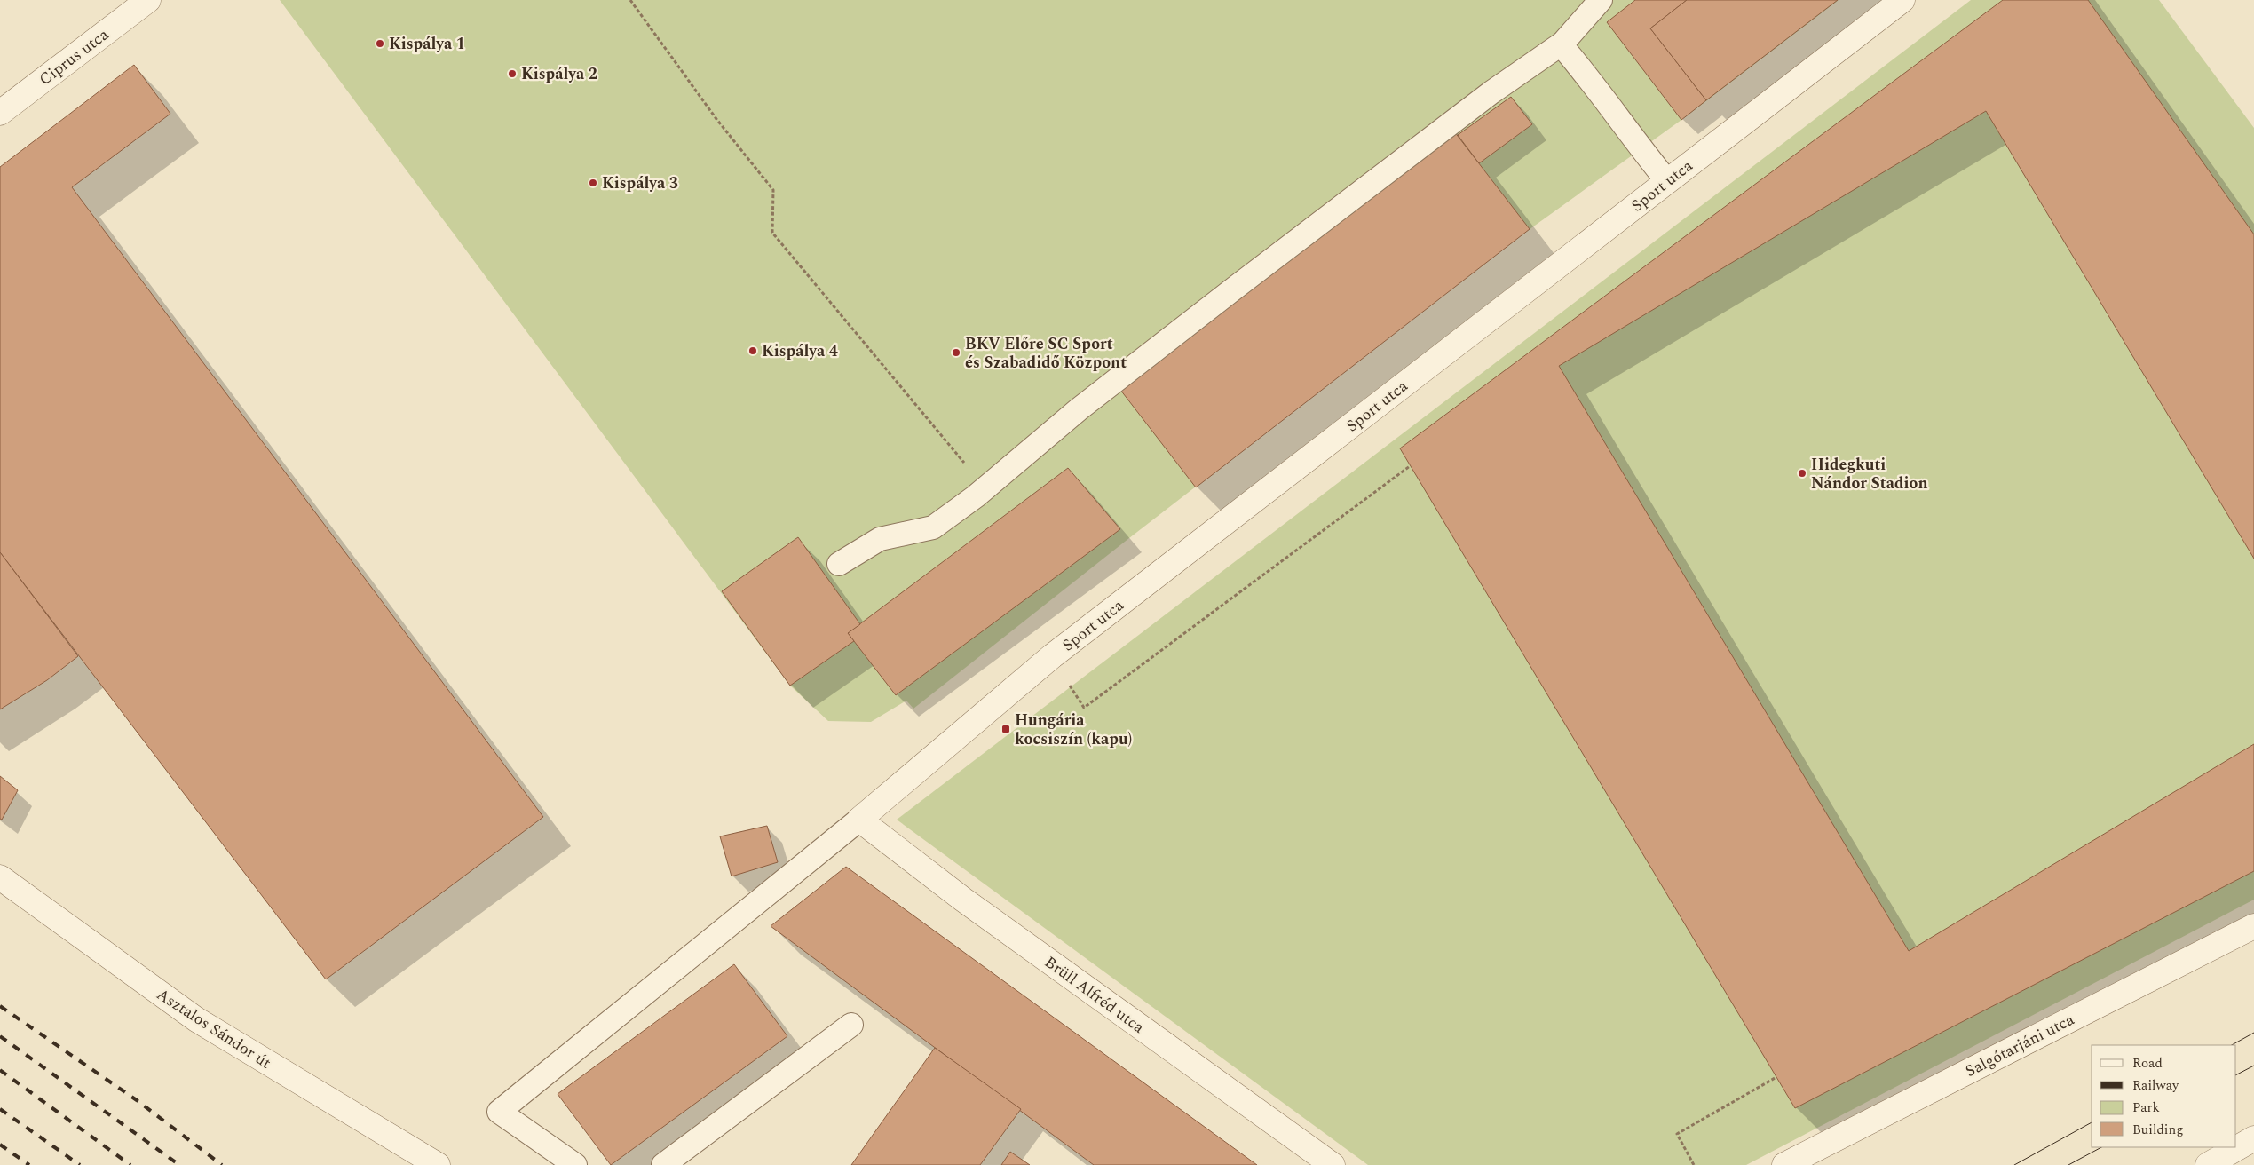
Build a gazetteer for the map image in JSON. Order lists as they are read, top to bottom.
{
  "streets": {
    "street": [
      "Ciprus utca",
      "Sport utca",
      "Brüll Alfréd utca",
      "Asztalos Sándor út",
      "Salgótarjáni utca"
    ]
  },
  "crossings": [
    ["Sport utca", "Brüll Alfréd utca"]
  ],
  "places": {
    "other": [
      "Kispálya 1",
      "Kispálya 2",
      "Kispálya 3",
      "Kispálya 4",
      "BKV Előre SC Sport és Szabadidő Központ",
      "Hidegkuti Nándor Stadion"
    ],
    "transit": ["Hungária kocsiszín (kapu)"]
  },
  "legend": [
    "Road",
    "Railway",
    "Park",
    "Building"
  ]
}
